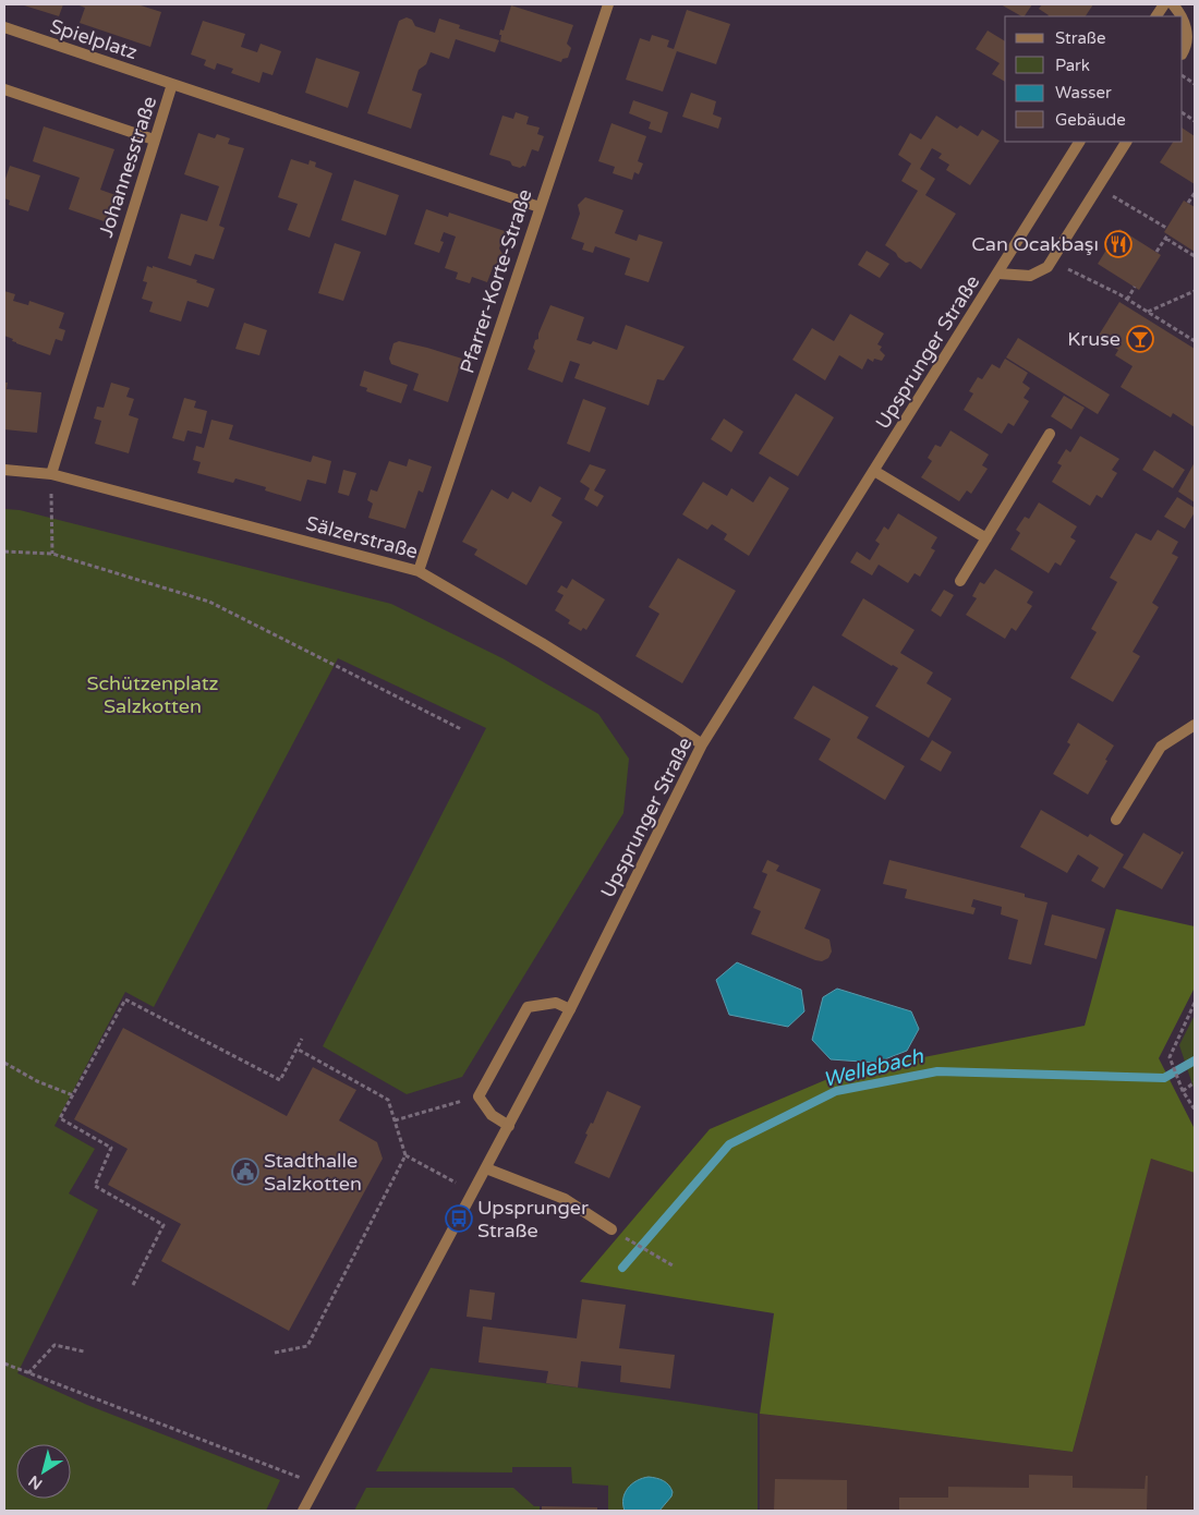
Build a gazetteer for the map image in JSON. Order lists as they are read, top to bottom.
{
  "streets": {
    "street": [
      "Spielplatz",
      "Johannesstraße",
      "Pfarrer-Korte-Straße",
      "Upsprunger Straße",
      "Sälzerstraße"
    ]
  },
  "crossings": [
    ["Spielplatz", "Johannesstraße"],
    ["Johannesstraße", "Pfarrer-Korte-Straße"],
    ["Johannesstraße", "Sälzerstraße"],
    ["Pfarrer-Korte-Straße", "Sälzerstraße"],
    ["Upsprunger Straße", "Sälzerstraße"]
  ],
  "water": ["Wellebach"],
  "parks": ["Schützenplatz Salzkotten"],
  "places": {
    "restaurant": ["Can Ocakbaşı"],
    "bar": ["Kruse"],
    "public building": ["Stadthalle Salzkotten"],
    "bus stop": ["Upsprunger Straße"]
  },
  "legend": [
    "Straße",
    "Park",
    "Wasser",
    "Gebäude"
  ],
  "north": "bottom left"
}
